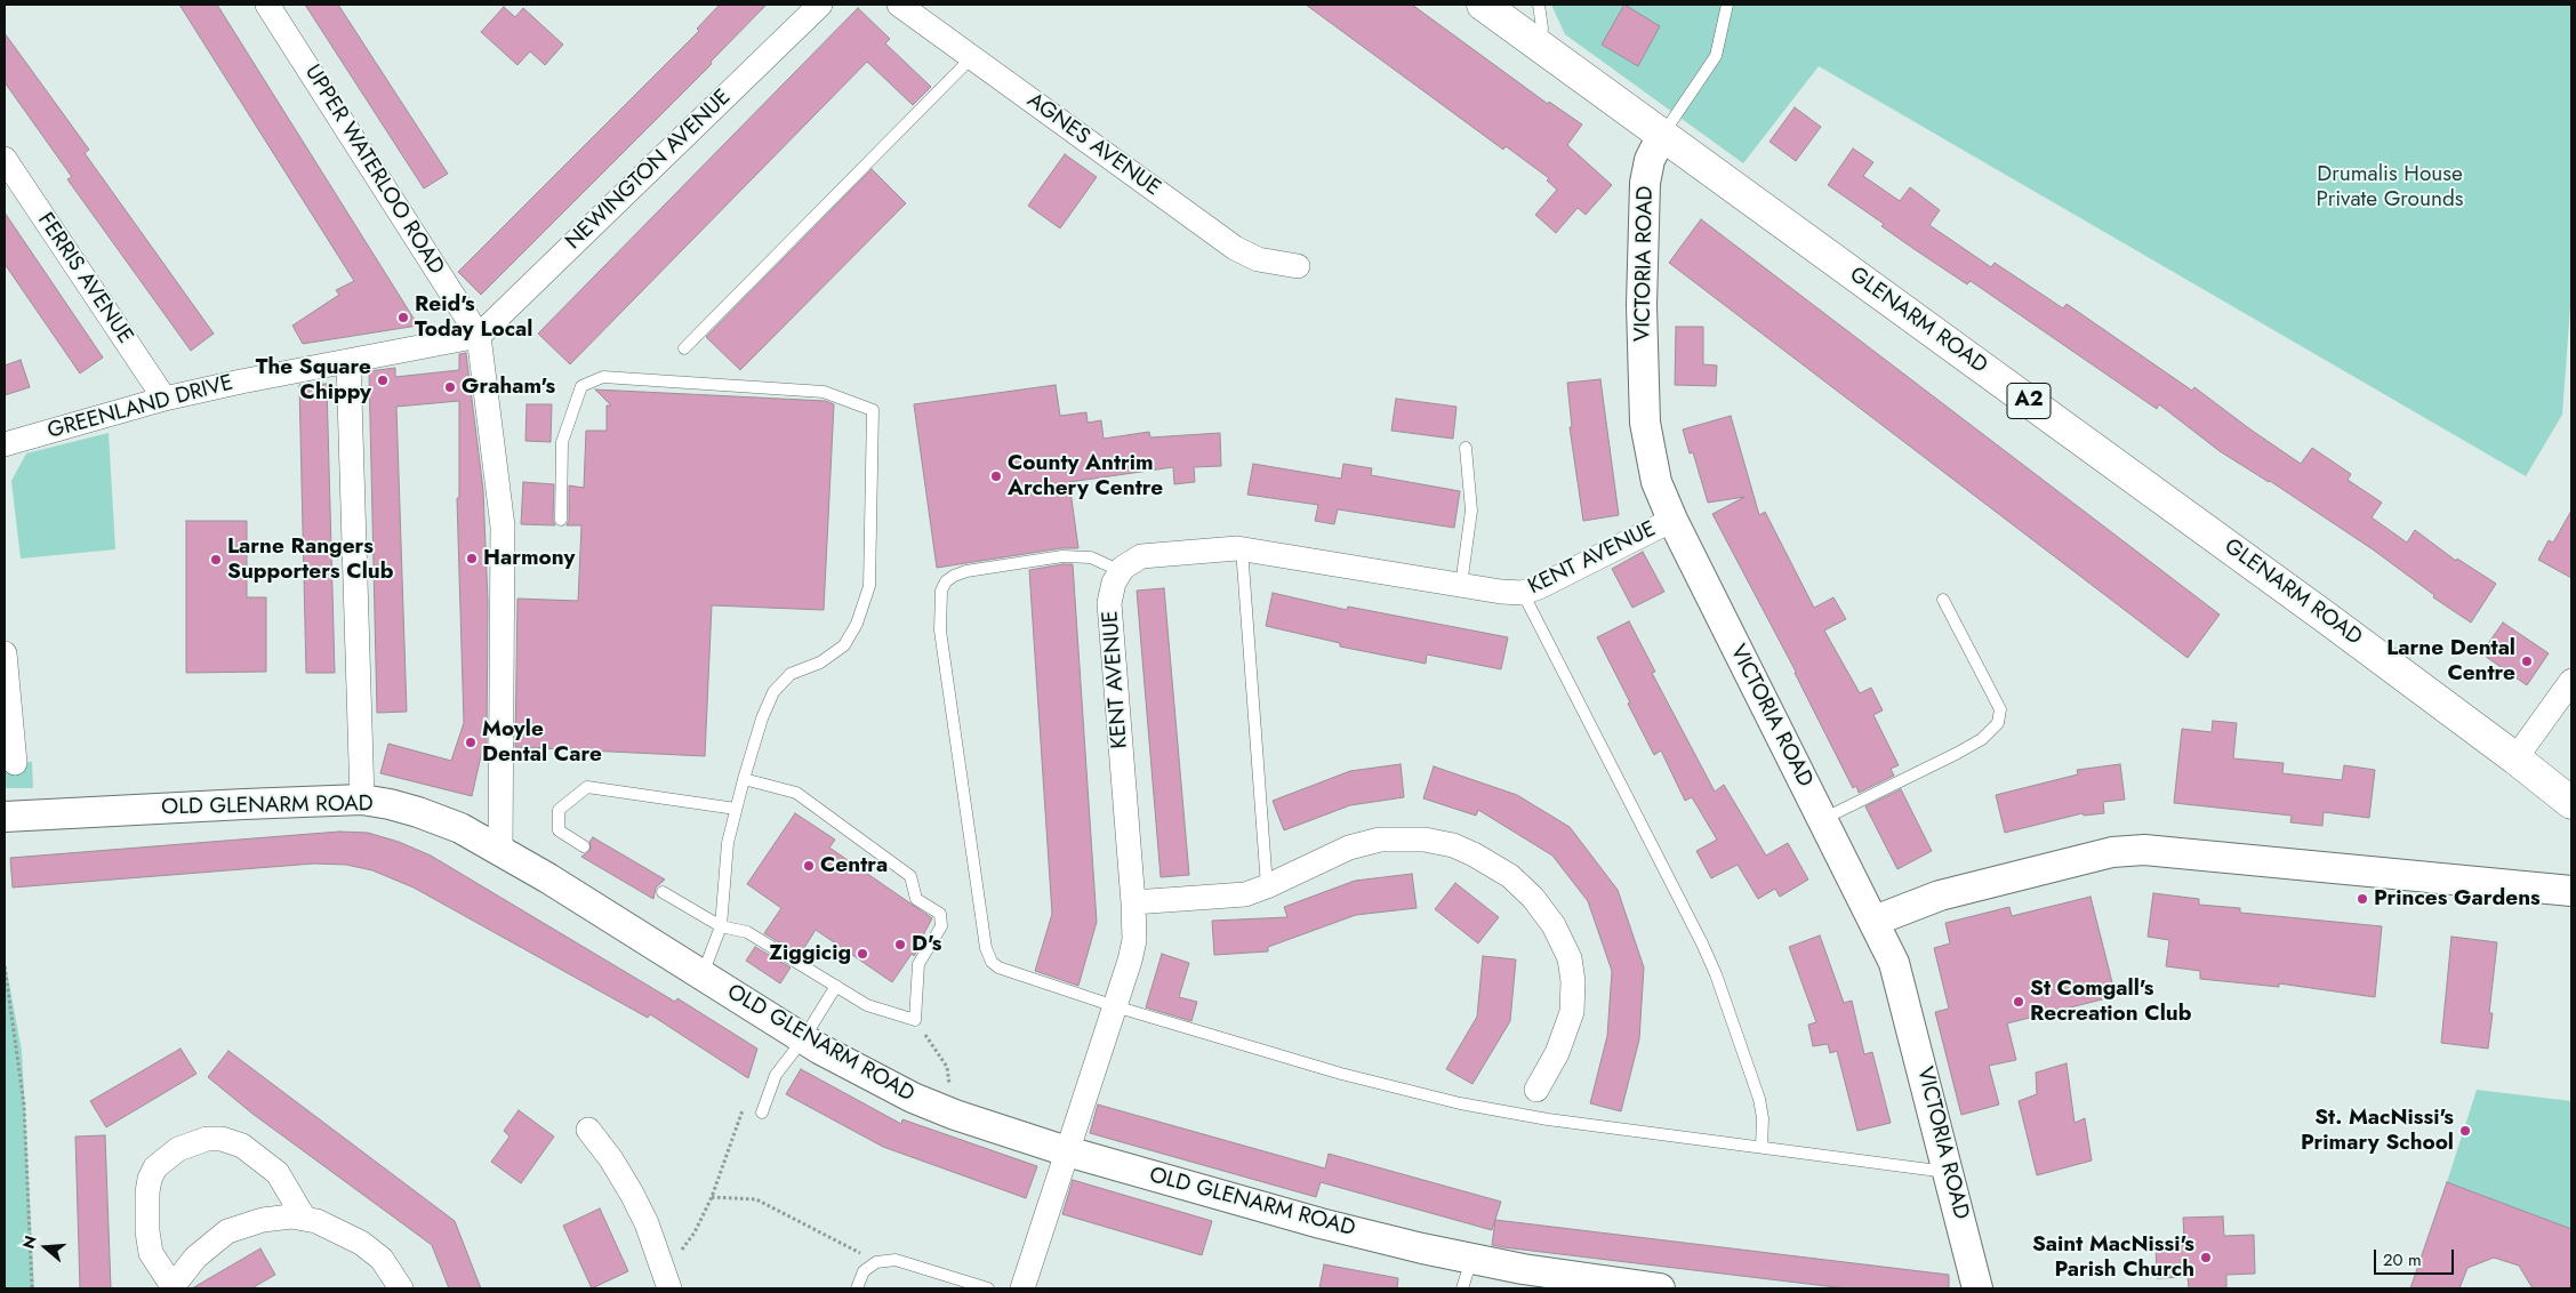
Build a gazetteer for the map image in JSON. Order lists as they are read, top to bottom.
{
  "streets": {
    "main road": ["GLENARM ROAD", "A2"],
    "street": [
      "AGNES AVENUE",
      "UPPER WATERLOO ROAD",
      "NEWINGTON AVENUE",
      "VICTORIA ROAD",
      "FERRIS AVENUE",
      "GREENLAND DRIVE",
      "KENT AVENUE",
      "OLD GLENARM ROAD"
    ]
  },
  "crossings": [
    ["UPPER WATERLOO ROAD", "NEWINGTON AVENUE"],
    ["UPPER WATERLOO ROAD", "GREENLAND DRIVE"],
    ["NEWINGTON AVENUE", "GREENLAND DRIVE"],
    ["VICTORIA ROAD", "GLENARM ROAD"],
    ["VICTORIA ROAD", "KENT AVENUE"],
    ["FERRIS AVENUE", "GREENLAND DRIVE"],
    ["KENT AVENUE", "OLD GLENARM ROAD"]
  ],
  "parks": ["Drumalis House Private Grounds"],
  "places": [
    "Reid's Today Local",
    "The Square Chippy",
    "Graham's",
    "County Antrim Archery Centre",
    "Harmony",
    "Larne Rangers Supporters Club",
    "Larne Dental Centre",
    "Moyle Dental Care",
    "Centra",
    "Princes Gardens",
    "D's",
    "Ziggicig",
    "St Comgall's Recreation Club",
    "St. MacNissi's Primary School",
    "Saint MacNissi's Parish Church"
  ],
  "scale_bar": "20 m",
  "north": "left"
}
